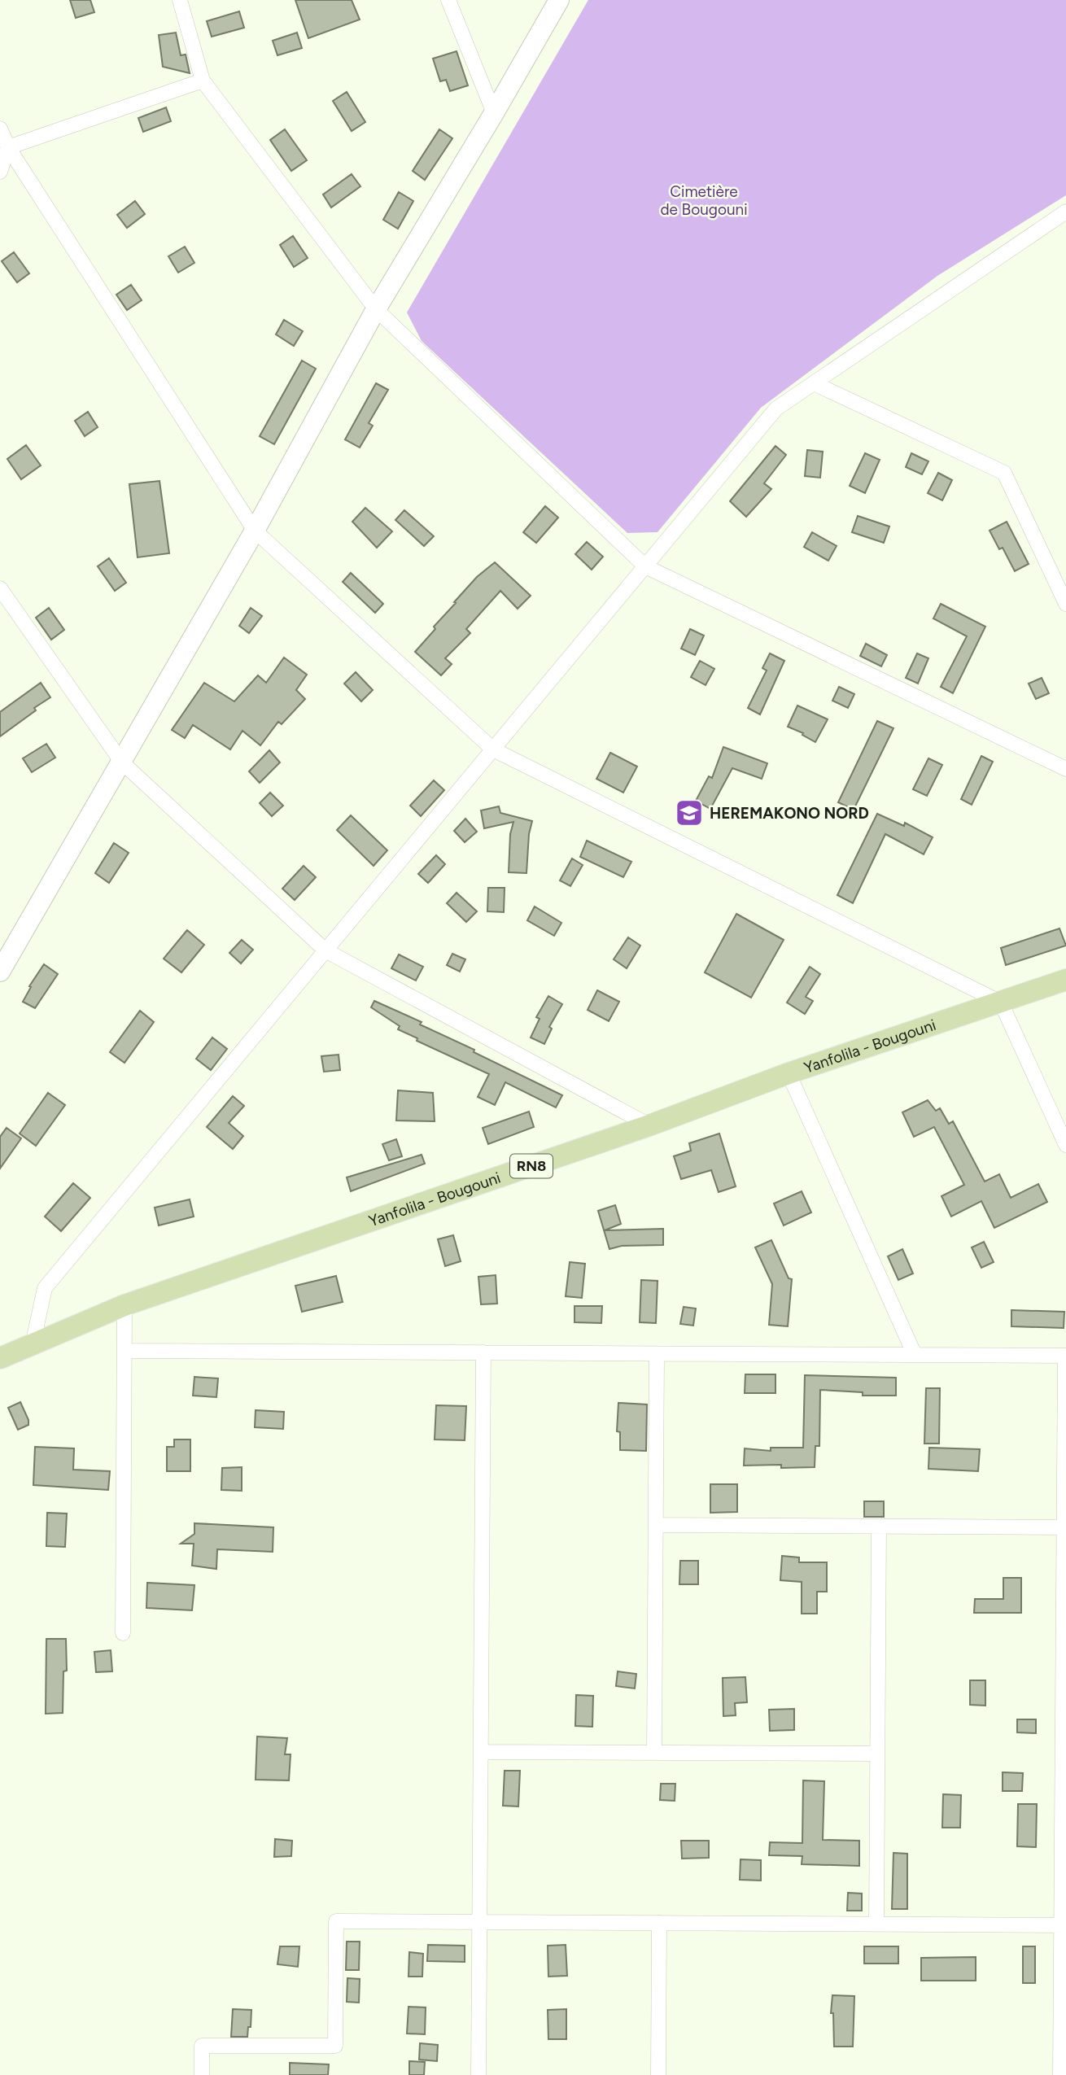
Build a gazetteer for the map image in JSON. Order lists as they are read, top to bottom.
{
  "streets": {
    "main road": ["Yanfolila - Bougouni", "RN8"]
  },
  "parks": ["Cimetière de Bougouni"],
  "places": {
    "school or university": ["HEREMAKONO NORD"]
  }
}
